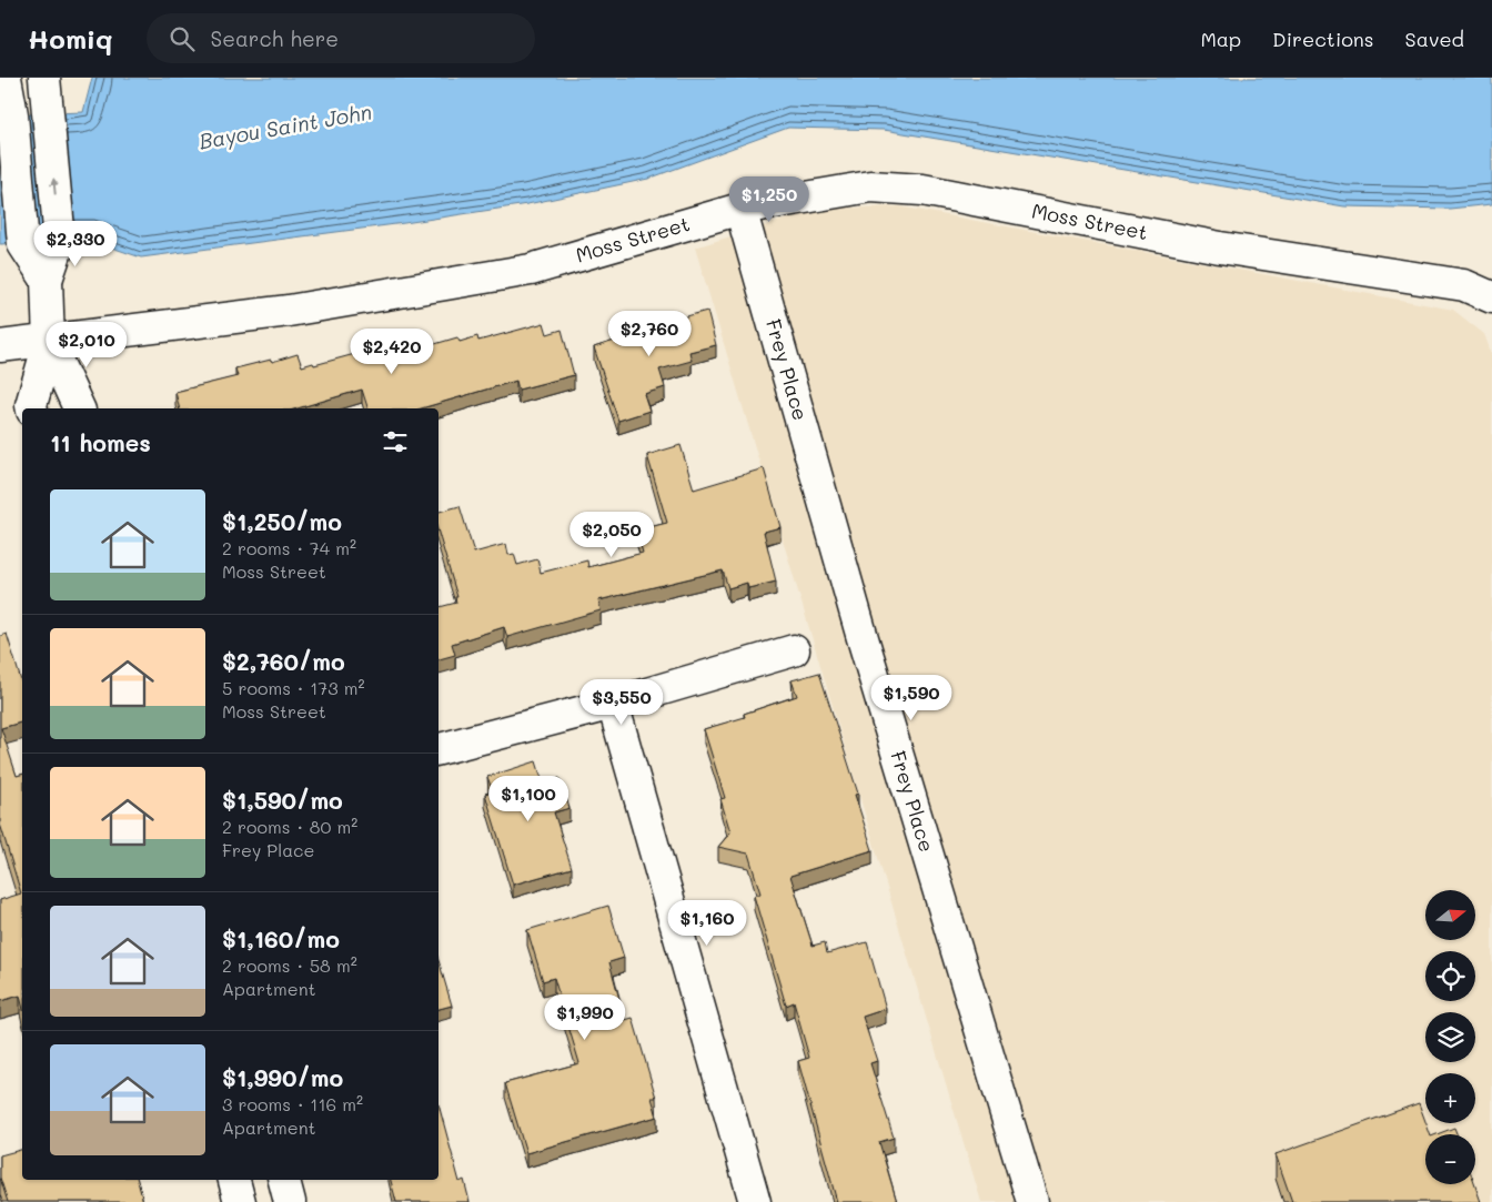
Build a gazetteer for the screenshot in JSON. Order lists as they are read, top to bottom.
{
  "streets": {
    "street": ["Moss Street", "Frey Place"]
  },
  "crossings": [
    ["Moss Street", "Frey Place"]
  ],
  "water": ["Bayou Saint John"],
  "north": "right",
  "page": {
    "header": "Homiq",
    "search": "Search here",
    "nav": ["Map", "Directions", "Saved"],
    "price": [
      "$1,250",
      "$2,330",
      "$2,760",
      "$2,010",
      "$2,420",
      "$2,050",
      "$1,590",
      "$3,550",
      "$1,100",
      "$1,160",
      "$1,990"
    ],
    "heading": "11 homes",
    "list": [
      {
        "name": "$1,250/mo",
        "note": "2 rooms · 74 m² · Moss Street"
      },
      {
        "name": "$2,760/mo",
        "note": "5 rooms · 173 m² · Moss Street"
      },
      {
        "name": "$1,590/mo",
        "note": "2 rooms · 80 m² · Frey Place"
      },
      {
        "name": "$1,160/mo",
        "note": "2 rooms · 58 m² · Apartment"
      },
      {
        "name": "$1,990/mo",
        "note": "3 rooms · 116 m² · Apartment"
      }
    ],
    "map_buttons": ["+", "−"]
  }
}
